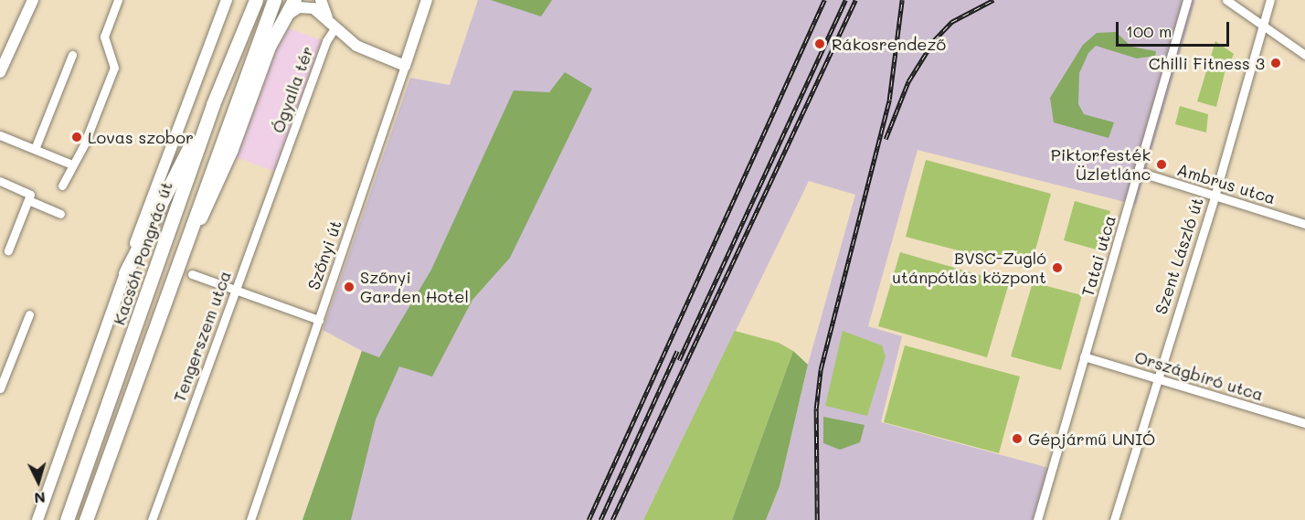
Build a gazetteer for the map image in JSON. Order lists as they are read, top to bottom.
{
  "streets": {
    "main road": ["Kacsóh Pongrác út"],
    "street": [
      "Ógyalla tér",
      "Ambrus utca",
      "Szőnyi út",
      "Tatai utca",
      "Szent László út",
      "Tengerszem utca",
      "Országbíró utca"
    ]
  },
  "crossings": [
    ["Ógyalla tér", "Tengerszem utca"],
    ["Ambrus utca", "Tatai utca"],
    ["Ambrus utca", "Szent László út"],
    ["Tatai utca", "Országbíró utca"],
    ["Szent László út", "Országbíró utca"]
  ],
  "places": [
    "Rákosrendező",
    "Chilli Fitness 3",
    "Lovas szobor",
    "Piktorfesték Üzletlánc",
    "BVSC-Zugló utánpótlás központ",
    "Szőnyi Garden Hotel",
    "Gépjármű UNIÓ"
  ],
  "scale_bar": "100 m",
  "north": "bottom"
}
